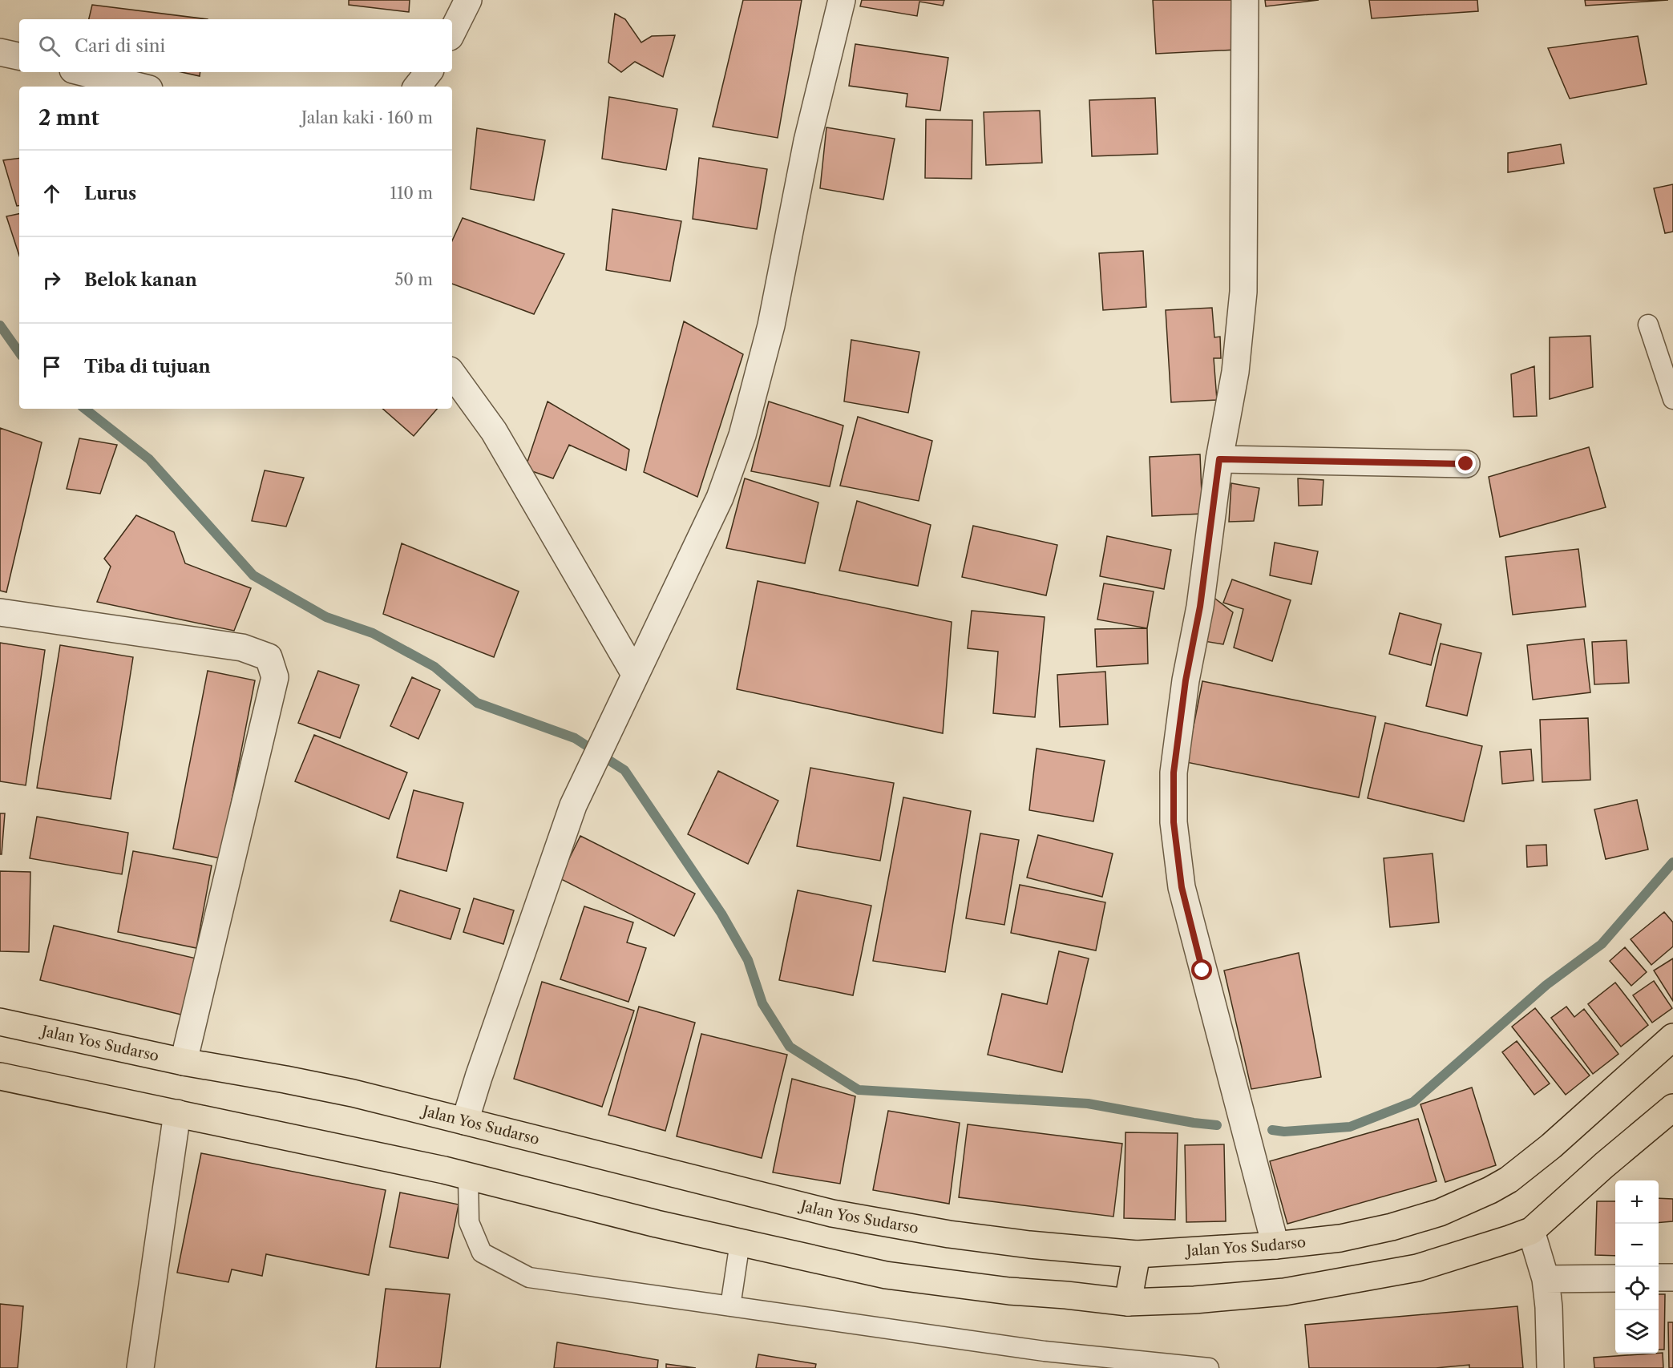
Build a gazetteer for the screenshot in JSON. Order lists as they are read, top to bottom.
{
  "streets": {
    "highway": ["Jalan Yos Sudarso"]
  },
  "page": {
    "search": "Cari di sini",
    "heading": ["2 mnt", "Jalan kaki · 160 m"],
    "list": [
      ["Lurus", "110 m"],
      ["Belok kanan", "50 m"],
      "Tiba di tujuan"
    ],
    "map_buttons": ["+", "−"]
  }
}
